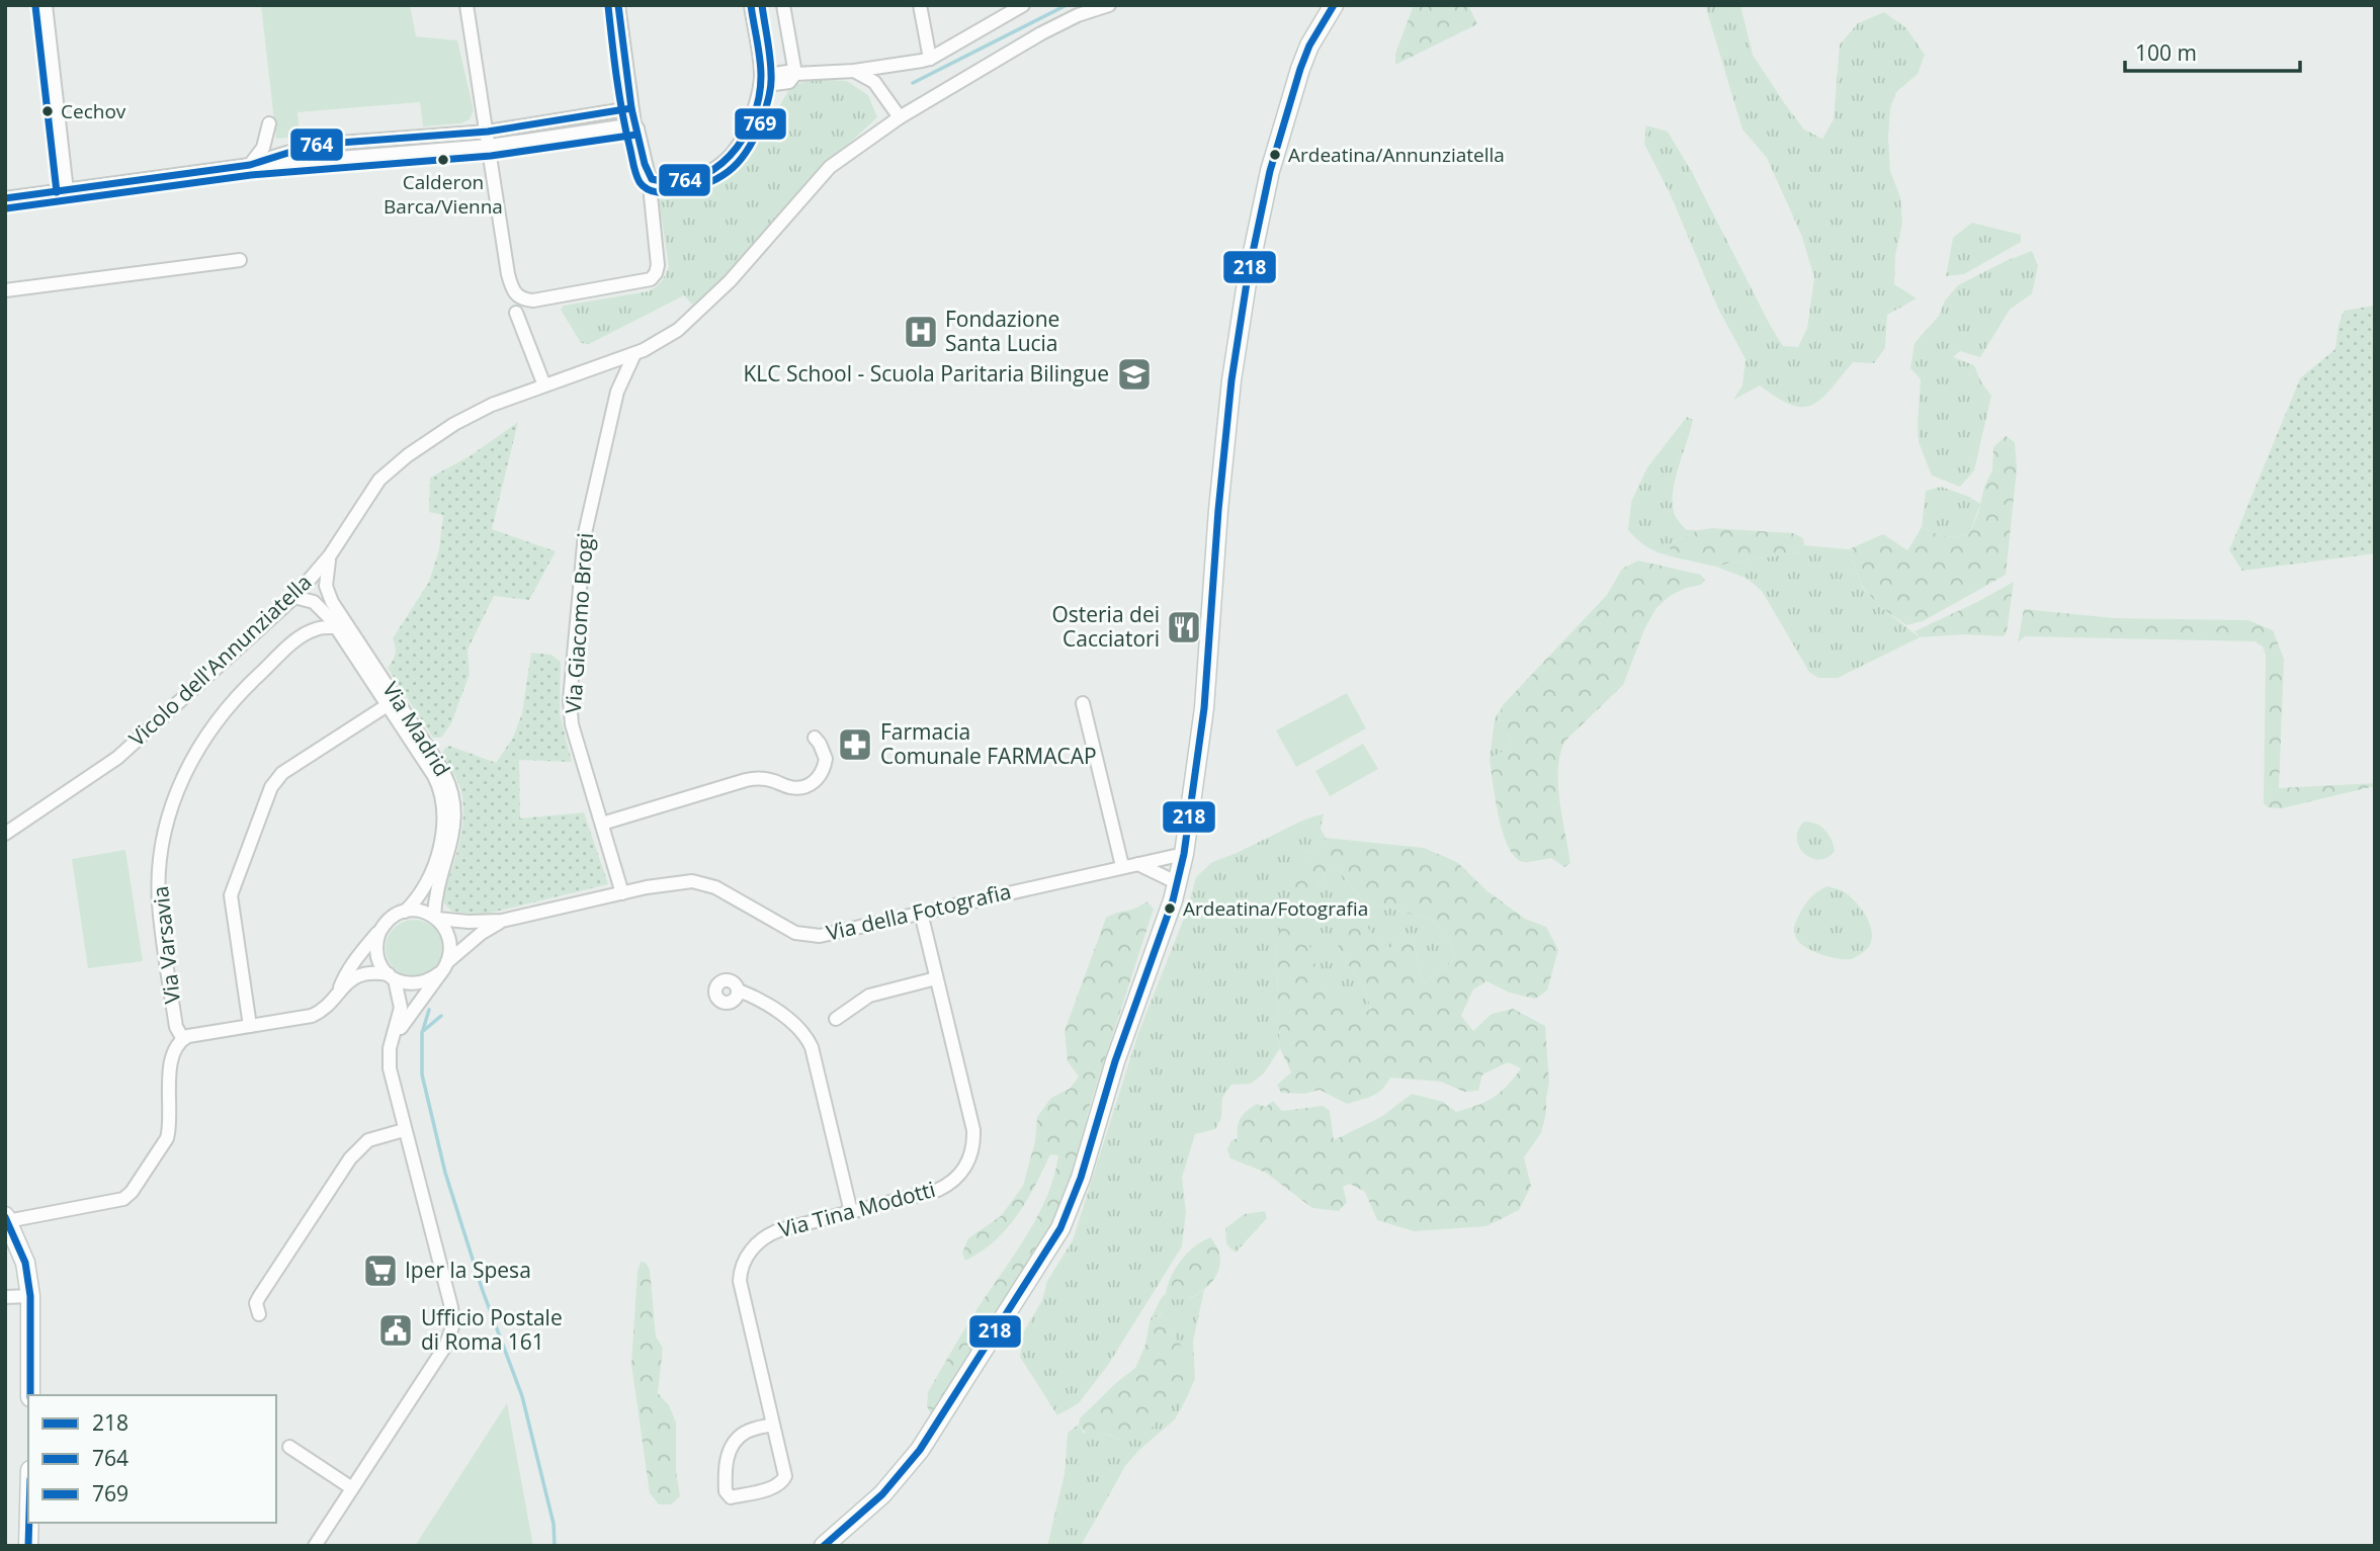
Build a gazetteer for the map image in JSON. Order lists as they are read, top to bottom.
{
  "streets": {
    "street": [
      "Via Giacomo Brogi",
      "Vicolo dell'Annunziatella",
      "Via Madrid",
      "Via della Fotografia",
      "Via Varsavia",
      "Via Tina Modotti"
    ]
  },
  "crossings": [
    ["Via Giacomo Brogi", "Vicolo dell'Annunziatella"],
    ["Via Giacomo Brogi", "Via della Fotografia"],
    ["Vicolo dell'Annunziatella", "Via Madrid"],
    ["Via Madrid", "Via della Fotografia"],
    ["Via Madrid", "Via Varsavia"],
    ["Via della Fotografia", "Via Tina Modotti"]
  ],
  "places": {
    "other": [
      "Cechov",
      "Ardeatina/Annunziatella",
      "Calderon Barca/Vienna",
      "Ardeatina/Fotografia"
    ],
    "hospital": ["Fondazione Santa Lucia"],
    "school or university": ["KLC School - Scuola Paritaria Bilingue"],
    "restaurant": ["Osteria dei Cacciatori"],
    "pharmacy": ["Farmacia Comunale FARMACAP"],
    "supermarket": ["Iper la Spesa"],
    "public building": ["Ufficio Postale di Roma 161"]
  },
  "lines": ["transit line 218", "transit line 764", "transit line 769"],
  "legend": ["218", "764", "769"],
  "scale_bar": "100 m"
}
